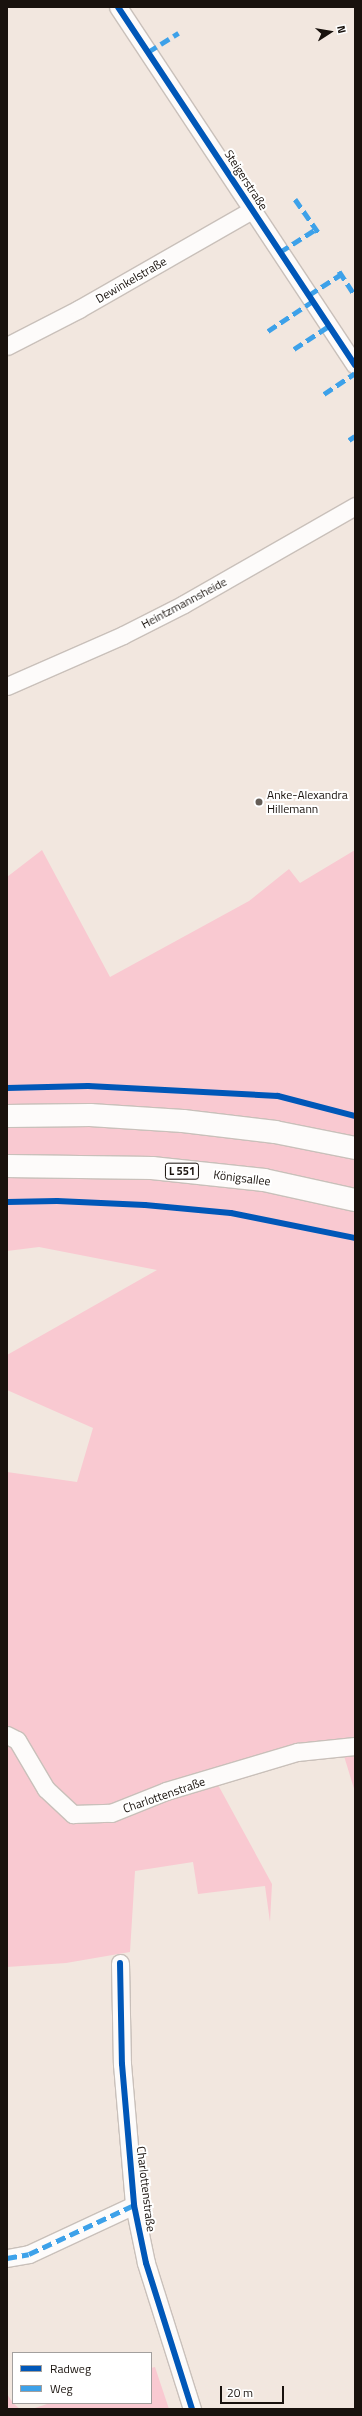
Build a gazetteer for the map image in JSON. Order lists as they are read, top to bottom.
{
  "streets": {
    "main road": ["L 551", "Königsallee"],
    "street": [
      "Steigerstraße",
      "Dewinkelstraße",
      "Heintzmannsheide",
      "Charlottenstraße"
    ]
  },
  "crossings": [
    ["Steigerstraße", "Dewinkelstraße"]
  ],
  "places": ["Anke-Alexandra Hillemann"],
  "legend": ["Radweg", "Weg"],
  "scale_bar": "20 m",
  "north": "right"
}
